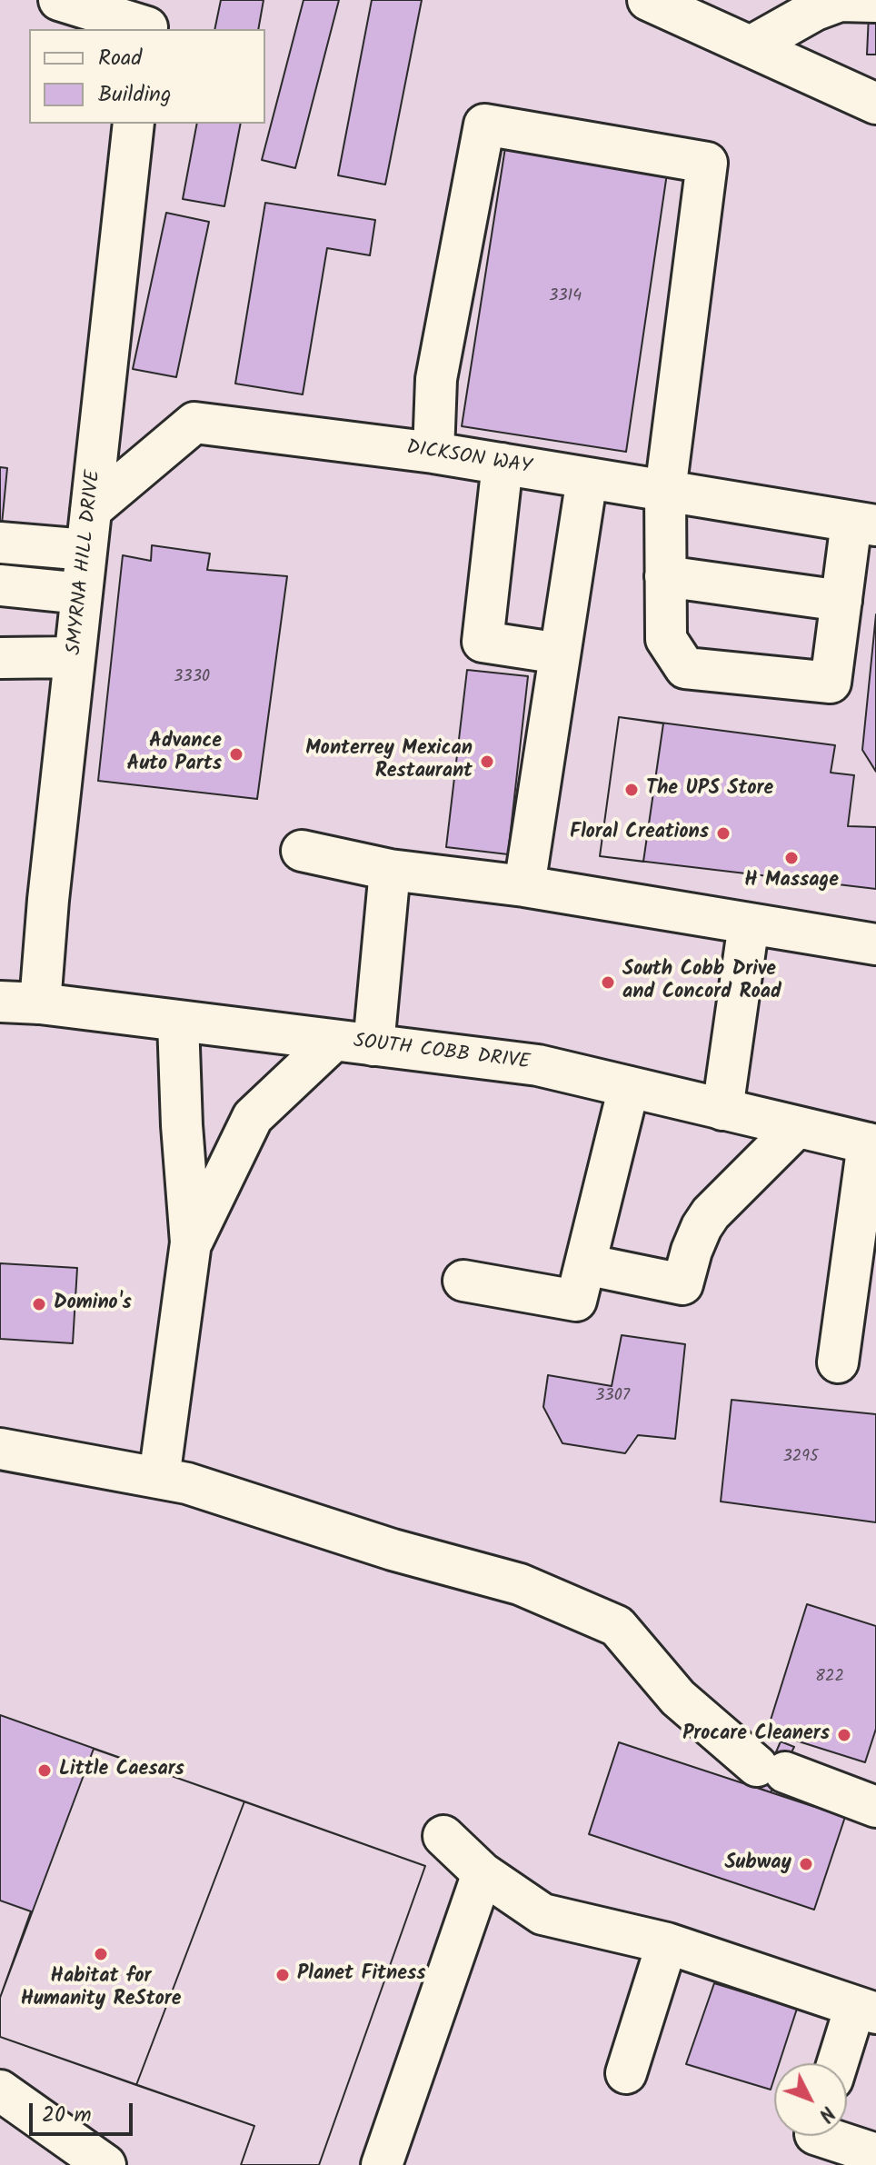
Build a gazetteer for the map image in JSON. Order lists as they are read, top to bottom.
{
  "streets": {
    "street": ["DICKSON WAY", "SMYRNA HILL DRIVE", "SOUTH COBB DRIVE"]
  },
  "crossings": [
    ["DICKSON WAY", "SMYRNA HILL DRIVE"],
    ["SMYRNA HILL DRIVE", "SOUTH COBB DRIVE"]
  ],
  "places": [
    "Advance Auto Parts",
    "Monterrey Mexican Restaurant",
    "The UPS Store",
    "Floral Creations",
    "H Massage",
    "South Cobb Drive and Concord Road",
    "Domino's",
    "Procare Cleaners",
    "Little Caesars",
    "Subway",
    "Habitat for Humanity ReStore",
    "Planet Fitness"
  ],
  "house_numbers": [
    "3314",
    "3330",
    "3307",
    "3295",
    "822"
  ],
  "legend": ["Road", "Building"],
  "scale_bar": "20 m",
  "north": "bottom right"
}
